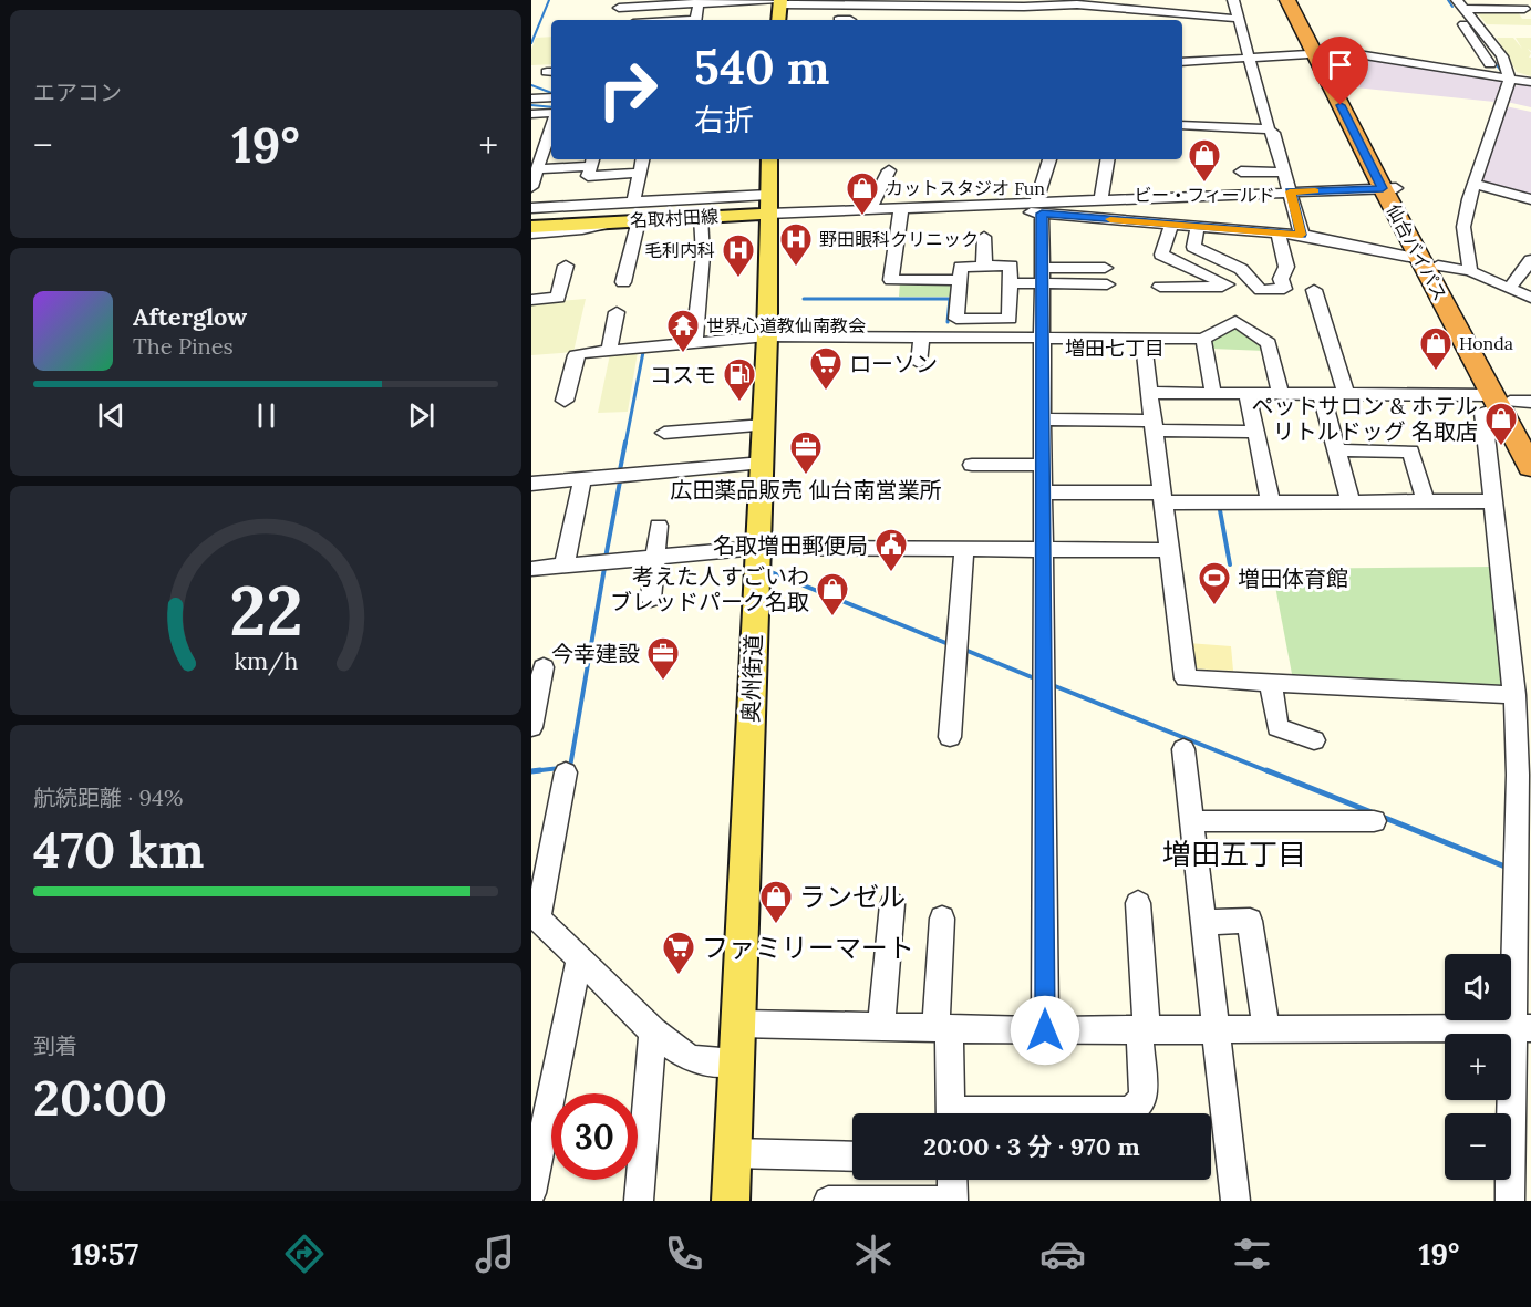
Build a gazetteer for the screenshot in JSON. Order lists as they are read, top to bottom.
{
  "streets": {
    "highway": ["仙台バイパス"],
    "main road": ["名取村田線", "奥州街道"]
  },
  "crossings": [
    ["名取村田線", "奥州街道"]
  ],
  "districts": ["増田七丁目", "増田五丁目"],
  "places": {
    "shop": [
      "ビー・フィールド",
      "カットスタジオ Fun",
      "Honda",
      "ペットサロン & ホテル リトルドッグ 名取店",
      "考えた人すごいわ ブレッドパーク名取",
      "ランゼル"
    ],
    "hospital": ["野田眼科クリニック", "毛利内科"],
    "temple": ["世界心道教仙南教会"],
    "supermarket": ["ローソン", "ファミリーマート"],
    "fuel station": ["コスモ"],
    "office": ["広田薬品販売 仙台南営業所", "今幸建設"],
    "public building": ["名取増田郵便局"],
    "sports": ["増田体育館"]
  },
  "page": {
    "tile": [
      "エアコン",
      ["航続距離 · 94%", "470 km"],
      ["到着", "20:00"]
    ],
    "turn": ["540 m", "右折"],
    "heat": ["−", "19°", "+"],
    "song": ["Afterglow", "The Pines"],
    "map_buttons": ["+", "−"],
    "limit": "30",
    "trip": "20:00 · 3 分 · 970 m",
    "tabs": ["19:57", "19°"],
    "gauge": ["22", "km/h"]
  }
}
